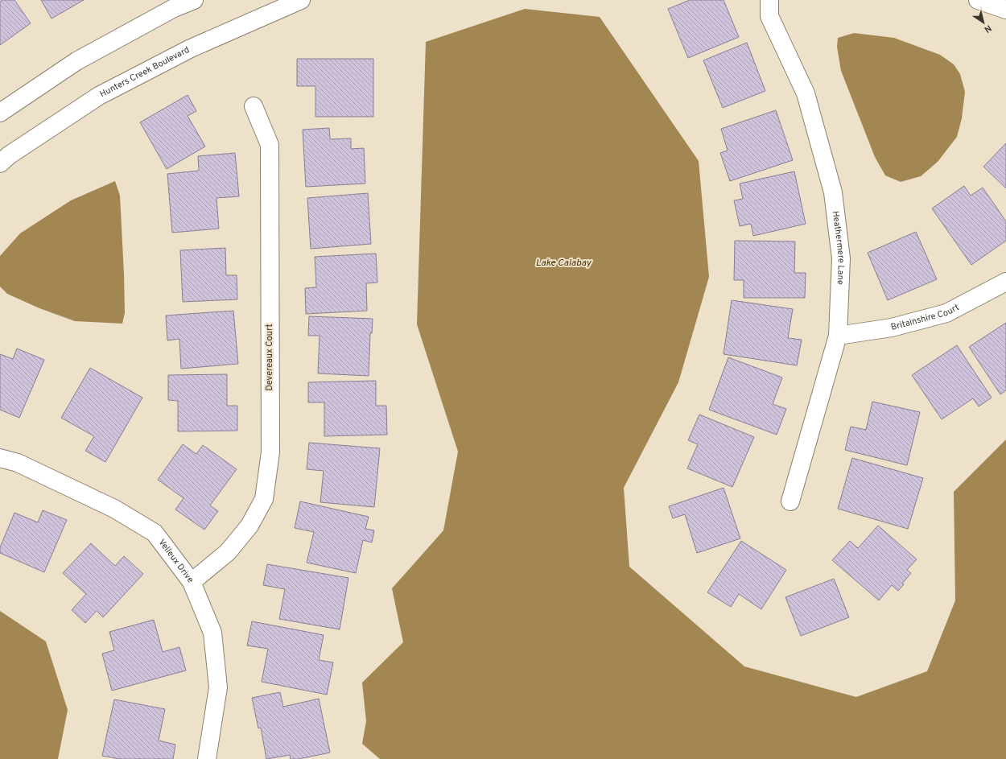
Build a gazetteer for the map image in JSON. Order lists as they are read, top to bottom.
{
  "streets": {
    "street": [
      "Hunters Creek Boulevard",
      "Heathermere Lane",
      "Britainshire Court",
      "Devereaux Court",
      "Velleux Drive"
    ]
  },
  "crossings": [
    ["Heathermere Lane", "Britainshire Court"],
    ["Devereaux Court", "Velleux Drive"]
  ],
  "water": ["Lake Calabay"],
  "north": "bottom right"
}
